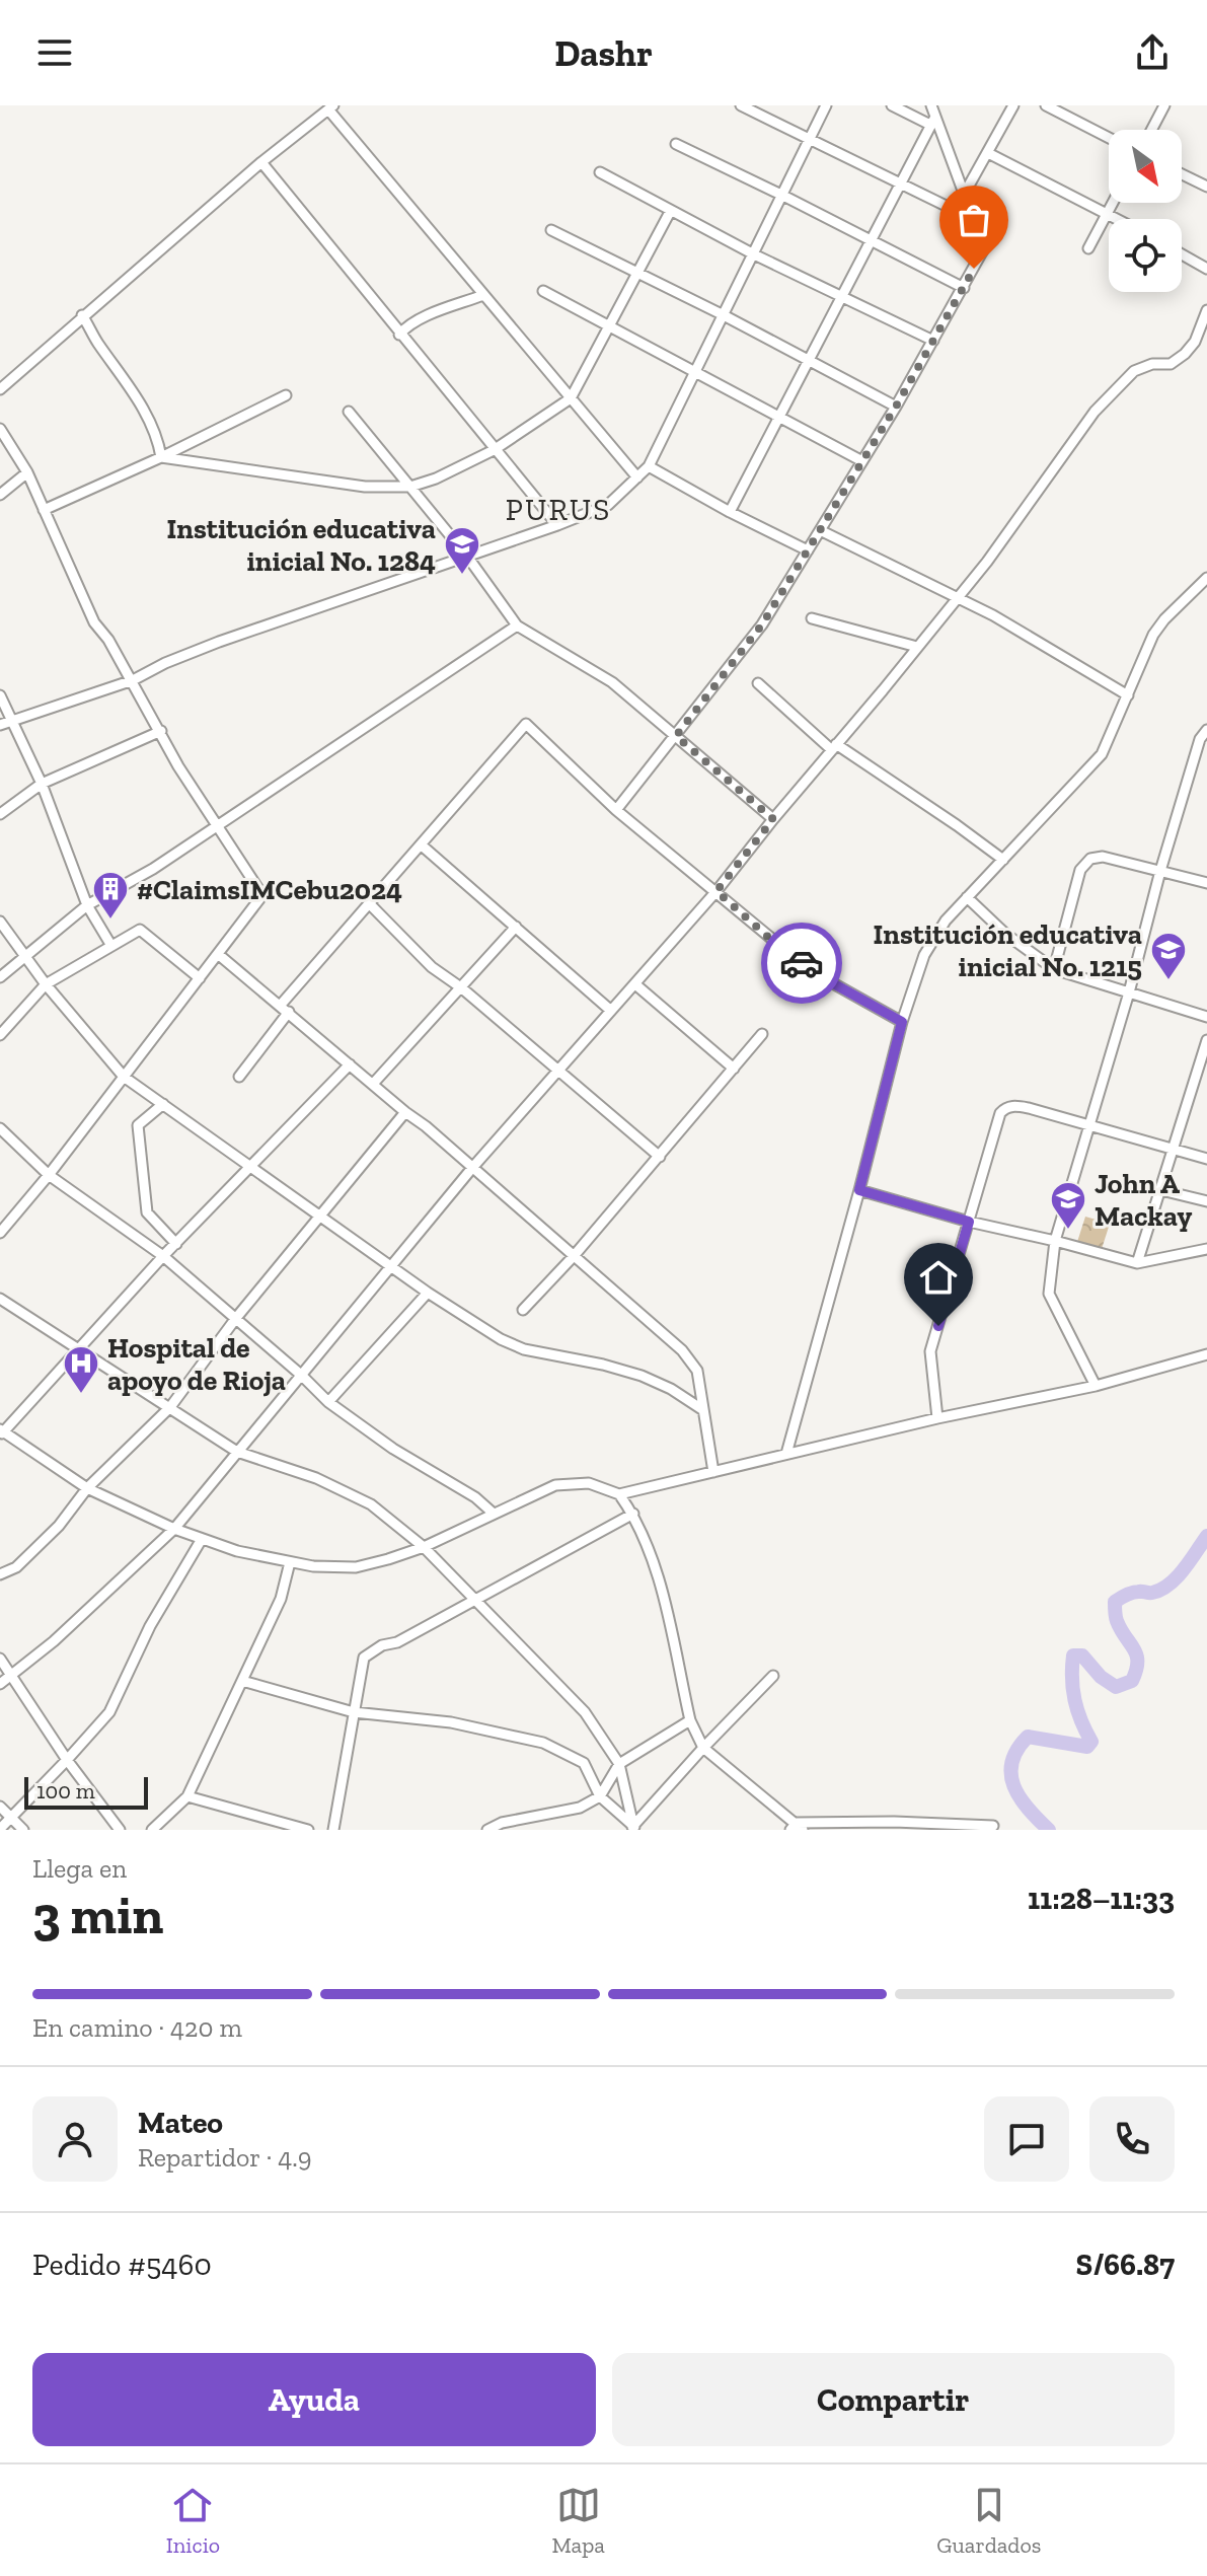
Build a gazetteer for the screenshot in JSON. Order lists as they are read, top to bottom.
{
  "districts": ["PURUS"],
  "places": {
    "school or university": ["Institución educativa inicial No. 1284", "Institución educativa inicial No. 1215", "John A Mackay"],
    "building": ["#ClaimsIMCebu2024"],
    "hospital": ["Hospital de apoyo de Rioja"]
  },
  "scale_bar": "100 m",
  "north": "bottom right",
  "page": {
    "header": "Dashr",
    "scale": "100 m",
    "heading": ["3 min", "Llega en", "11:28–11:33"],
    "panel": [
      "Mateo",
      "Repartidor · 4.9",
      "Pedido #5460",
      "S/66.87"
    ],
    "bar": "En camino · 420 m",
    "buttons": ["Ayuda", "Compartir"],
    "tabs": ["Inicio", "Mapa", "Guardados"]
  }
}
